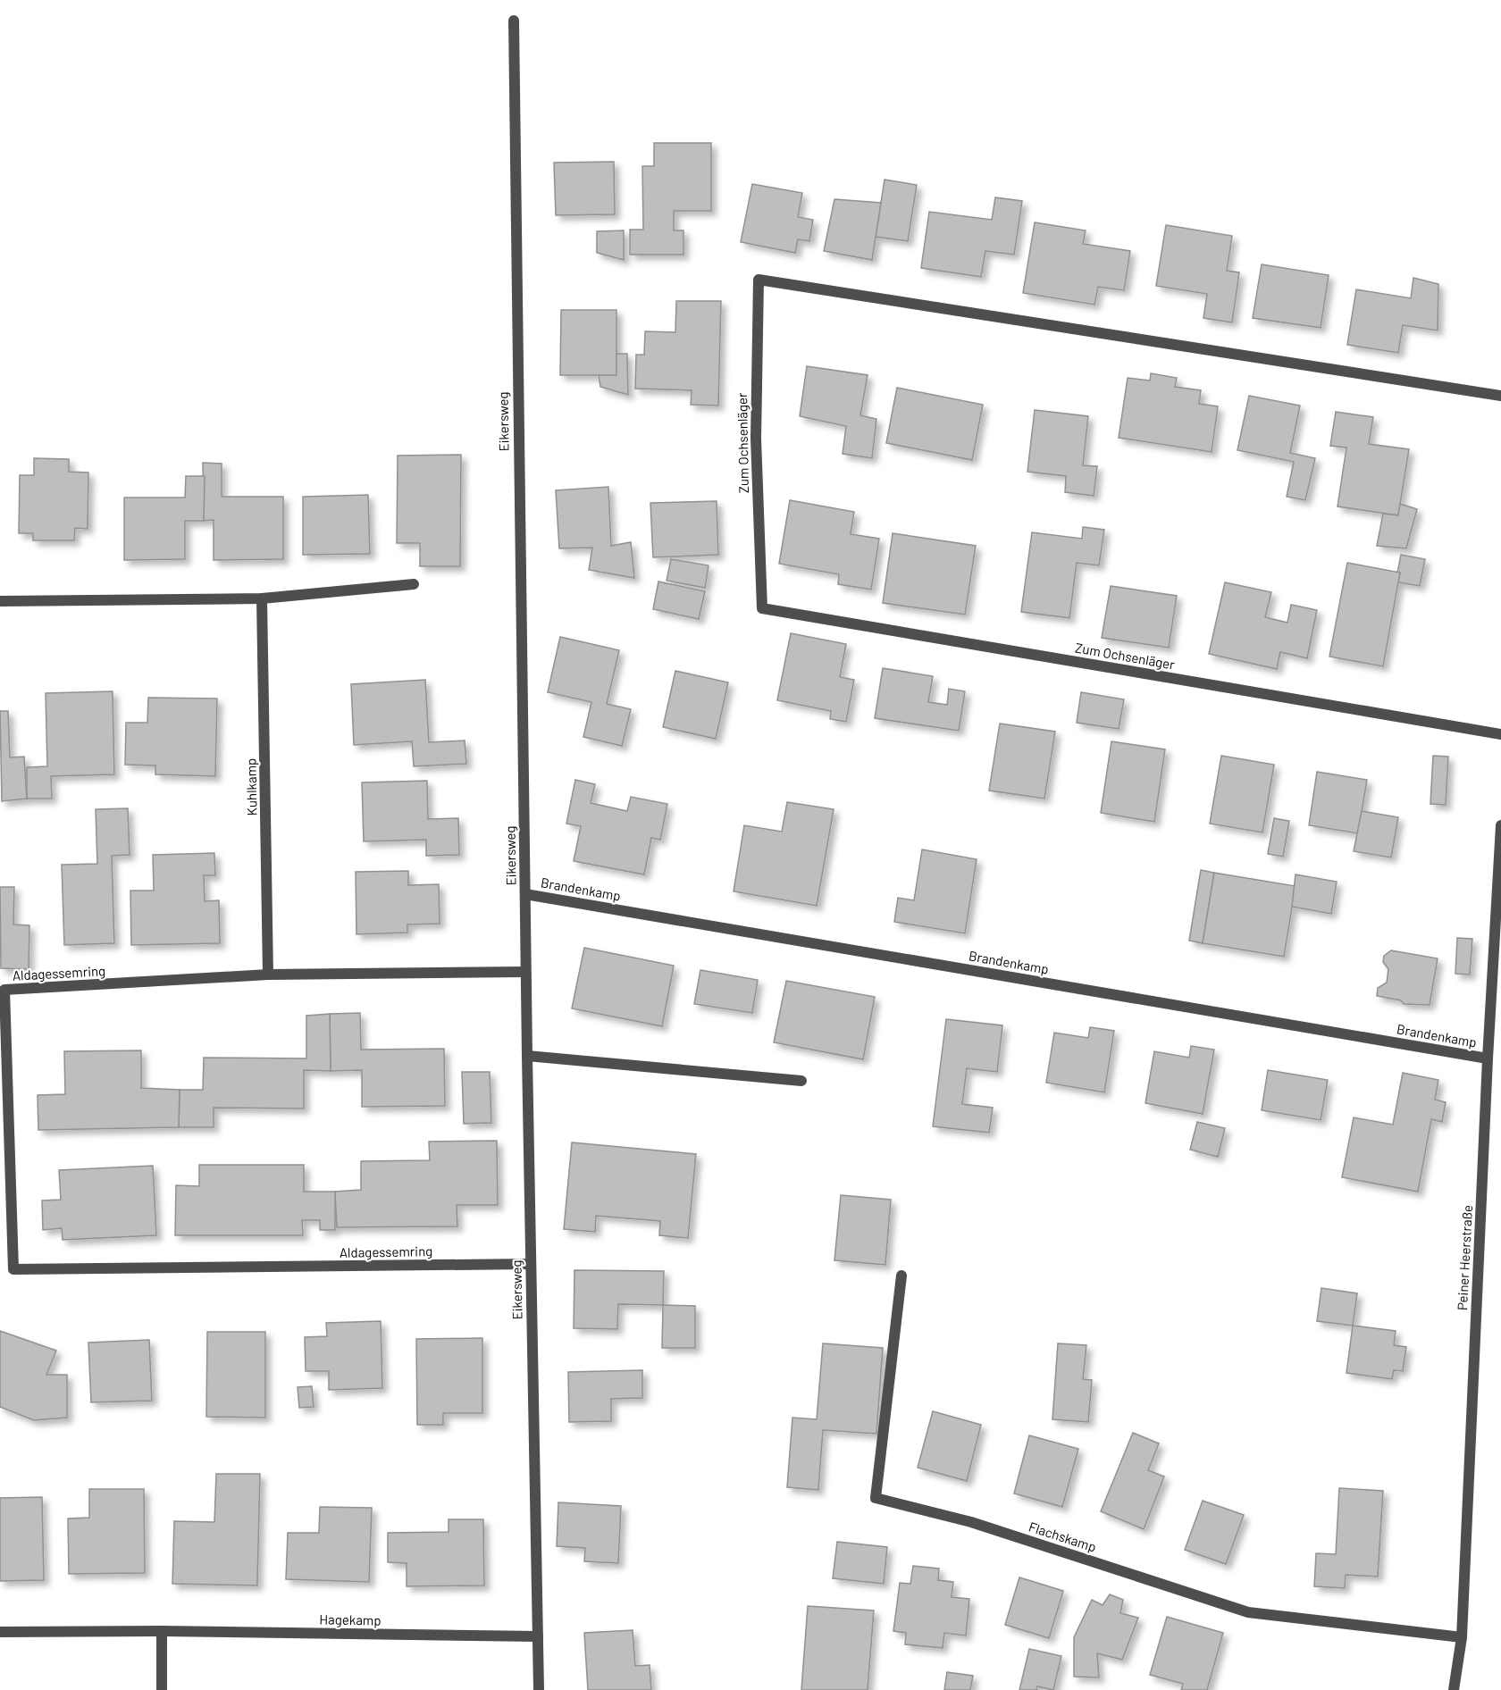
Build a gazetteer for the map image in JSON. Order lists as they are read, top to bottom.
{
  "streets": {
    "street": [
      "Eikersweg",
      "Zum Ochsenläger",
      "Kuhlkamp",
      "Brandenkamp",
      "Aldagessemring",
      "Peiner Heerstraße",
      "Flachskamp",
      "Hagekamp"
    ]
  },
  "crossings": [
    ["Eikersweg", "Brandenkamp"],
    ["Eikersweg", "Aldagessemring"],
    ["Eikersweg", "Hagekamp"],
    ["Kuhlkamp", "Aldagessemring"],
    ["Brandenkamp", "Peiner Heerstraße"],
    ["Peiner Heerstraße", "Flachskamp"]
  ]
}
